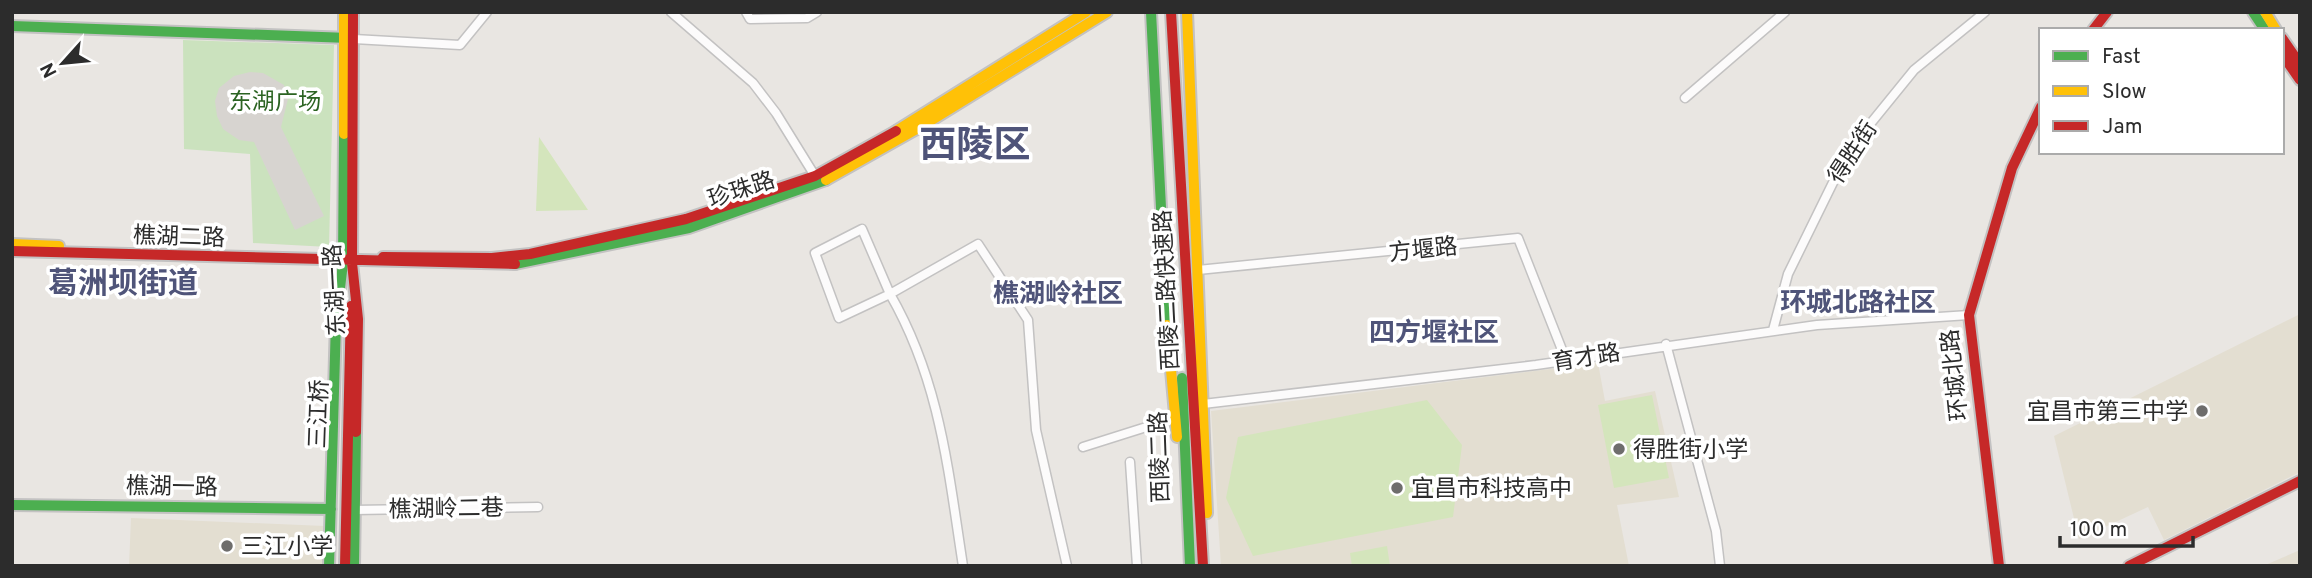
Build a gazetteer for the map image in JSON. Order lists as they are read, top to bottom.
{
  "streets": {
    "main road": [
      "珍珠路",
      "樵湖二路",
      "东湖一路",
      "西陵二路快速路",
      "环城北路",
      "三江桥",
      "西陵二路",
      "樵湖一路"
    ],
    "street": [
      "得胜街",
      "方堰路",
      "育才路",
      "樵湖岭二巷"
    ]
  },
  "crossings": [
    ["得胜街", "育才路"],
    ["珍珠路", "樵湖二路"],
    ["珍珠路", "东湖一路"],
    ["珍珠路", "三江桥"],
    ["樵湖二路", "东湖一路"],
    ["樵湖二路", "三江桥"],
    ["方堰路", "育才路"],
    ["方堰路", "西陵二路"],
    ["东湖一路", "三江桥"],
    ["东湖一路", "樵湖岭二巷"],
    ["西陵二路快速路", "西陵二路"],
    ["育才路", "环城北路"],
    ["育才路", "西陵二路"]
  ],
  "districts": [
    "西陵区",
    "葛洲坝街道",
    "樵湖岭社区",
    "环城北路社区",
    "四方堰社区"
  ],
  "parks": ["东湖广场"],
  "places": [
    "宜昌市第三中学",
    "得胜街小学",
    "宜昌市科技高中",
    "三江小学"
  ],
  "legend": ["Fast", "Slow", "Jam"],
  "scale_bar": "100 m",
  "north": "bottom left"
}
